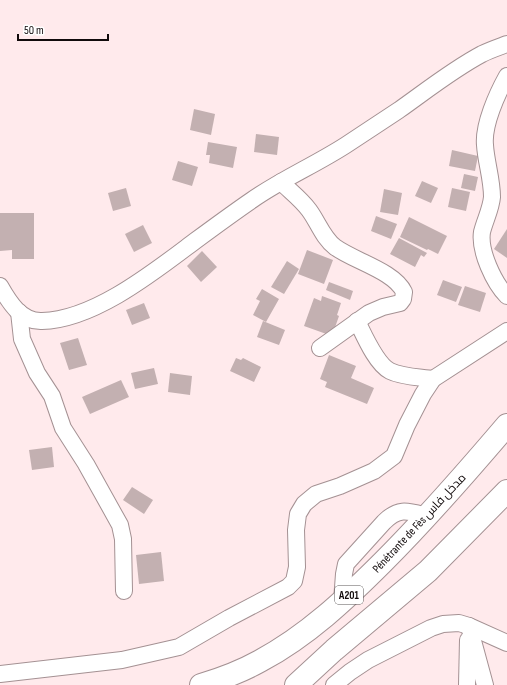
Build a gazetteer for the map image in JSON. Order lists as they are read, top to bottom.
{
  "streets": {
    "highway": ["Pénétrante de Fès مدخل فاس", "A201"]
  },
  "scale_bar": "50 m"
}
